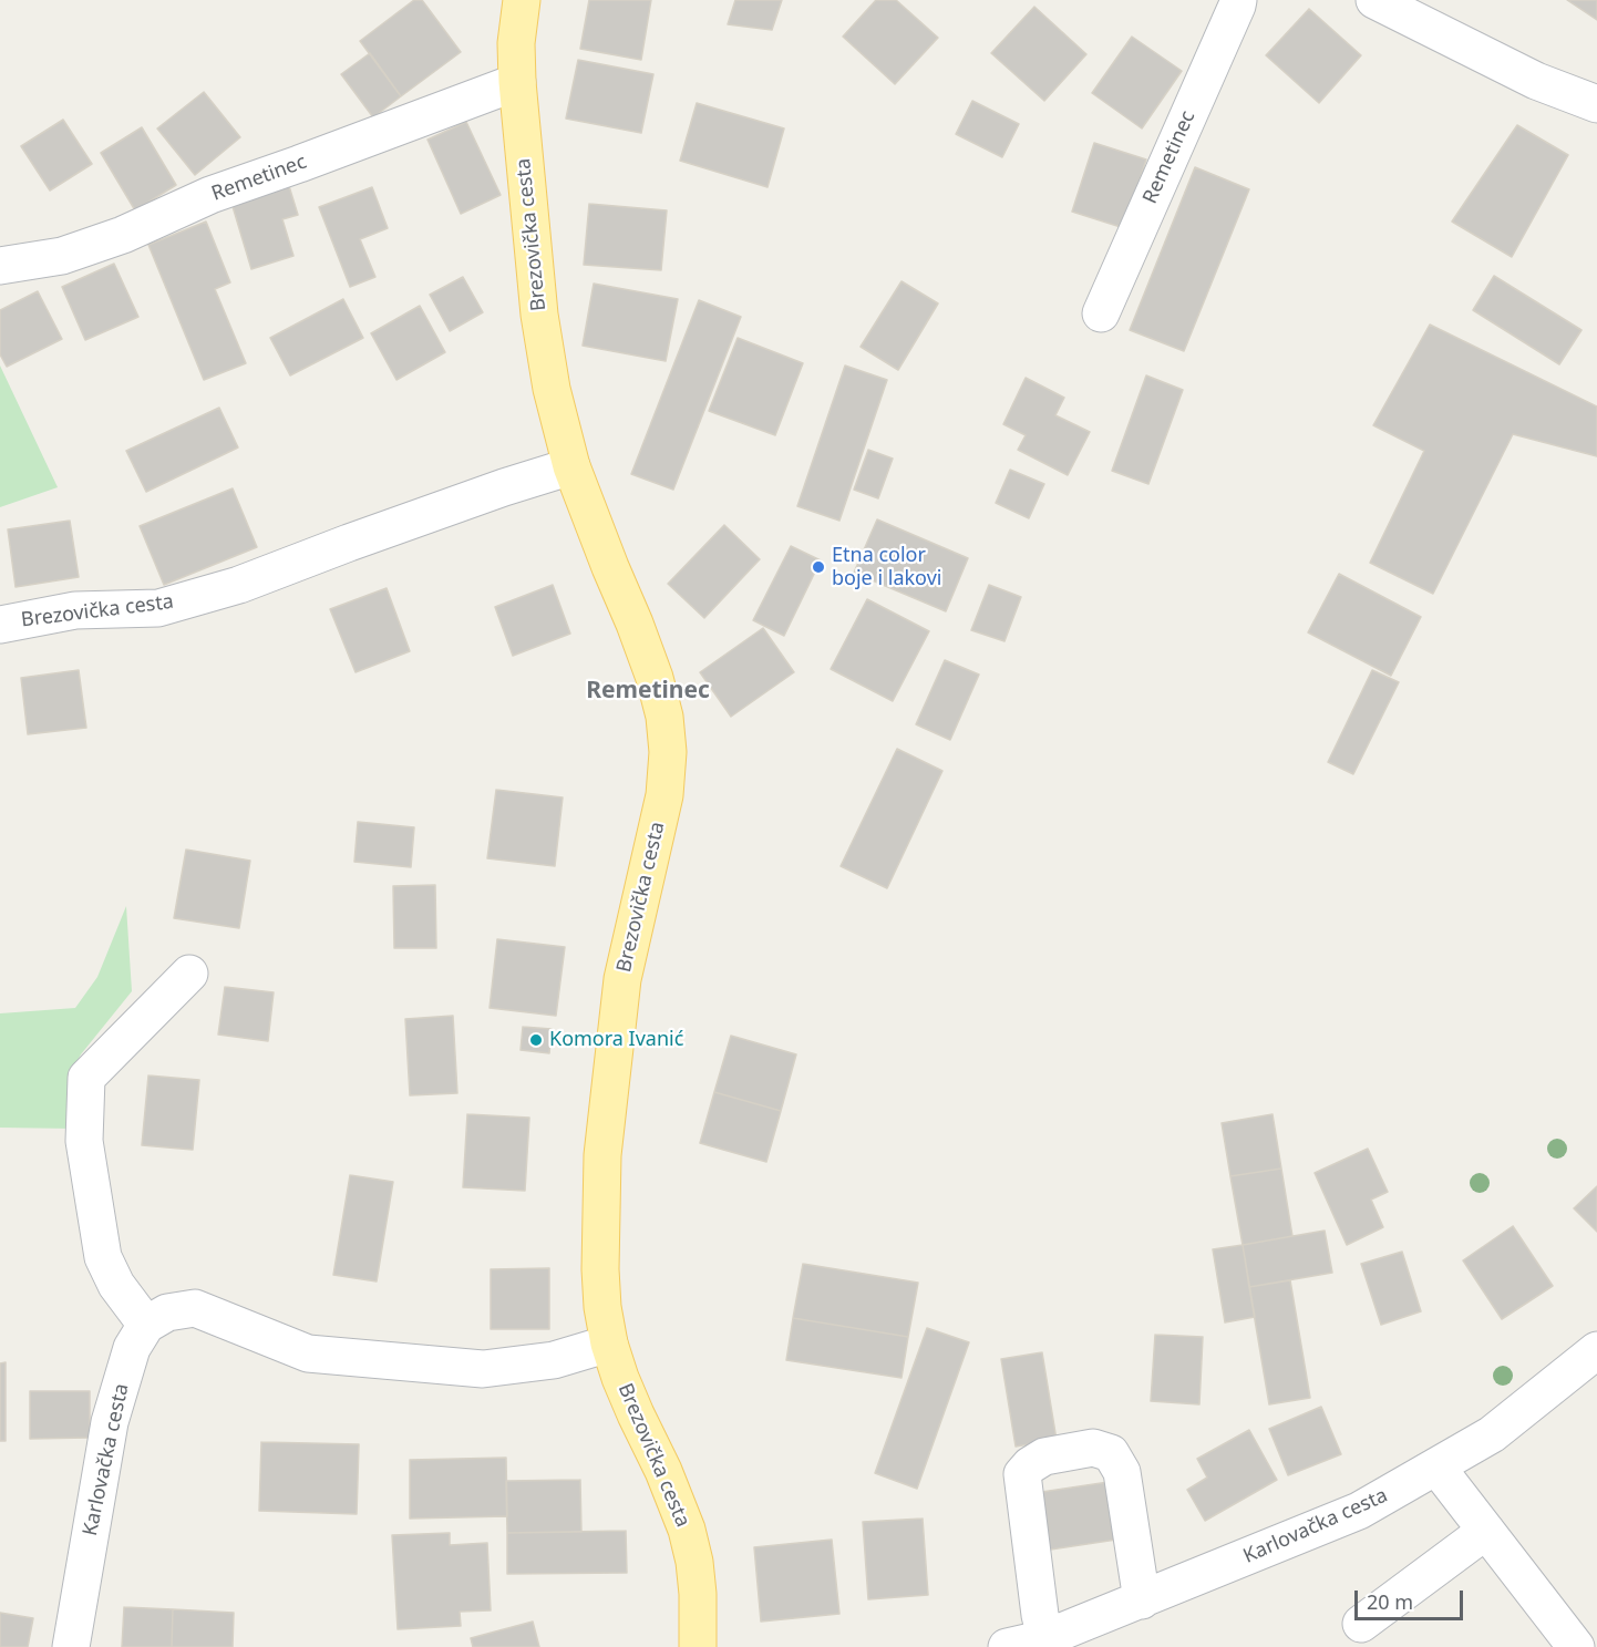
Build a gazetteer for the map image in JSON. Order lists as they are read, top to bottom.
{
  "streets": {
    "main road": ["Brezovička cesta"],
    "street": ["Remetinec", "Karlovačka cesta"]
  },
  "crossings": [
    ["Remetinec", "Brezovička cesta"]
  ],
  "districts": ["Remetinec"],
  "places": ["Etna color boje i lakovi", "Komora Ivanić"],
  "scale_bar": "20 m"
}
